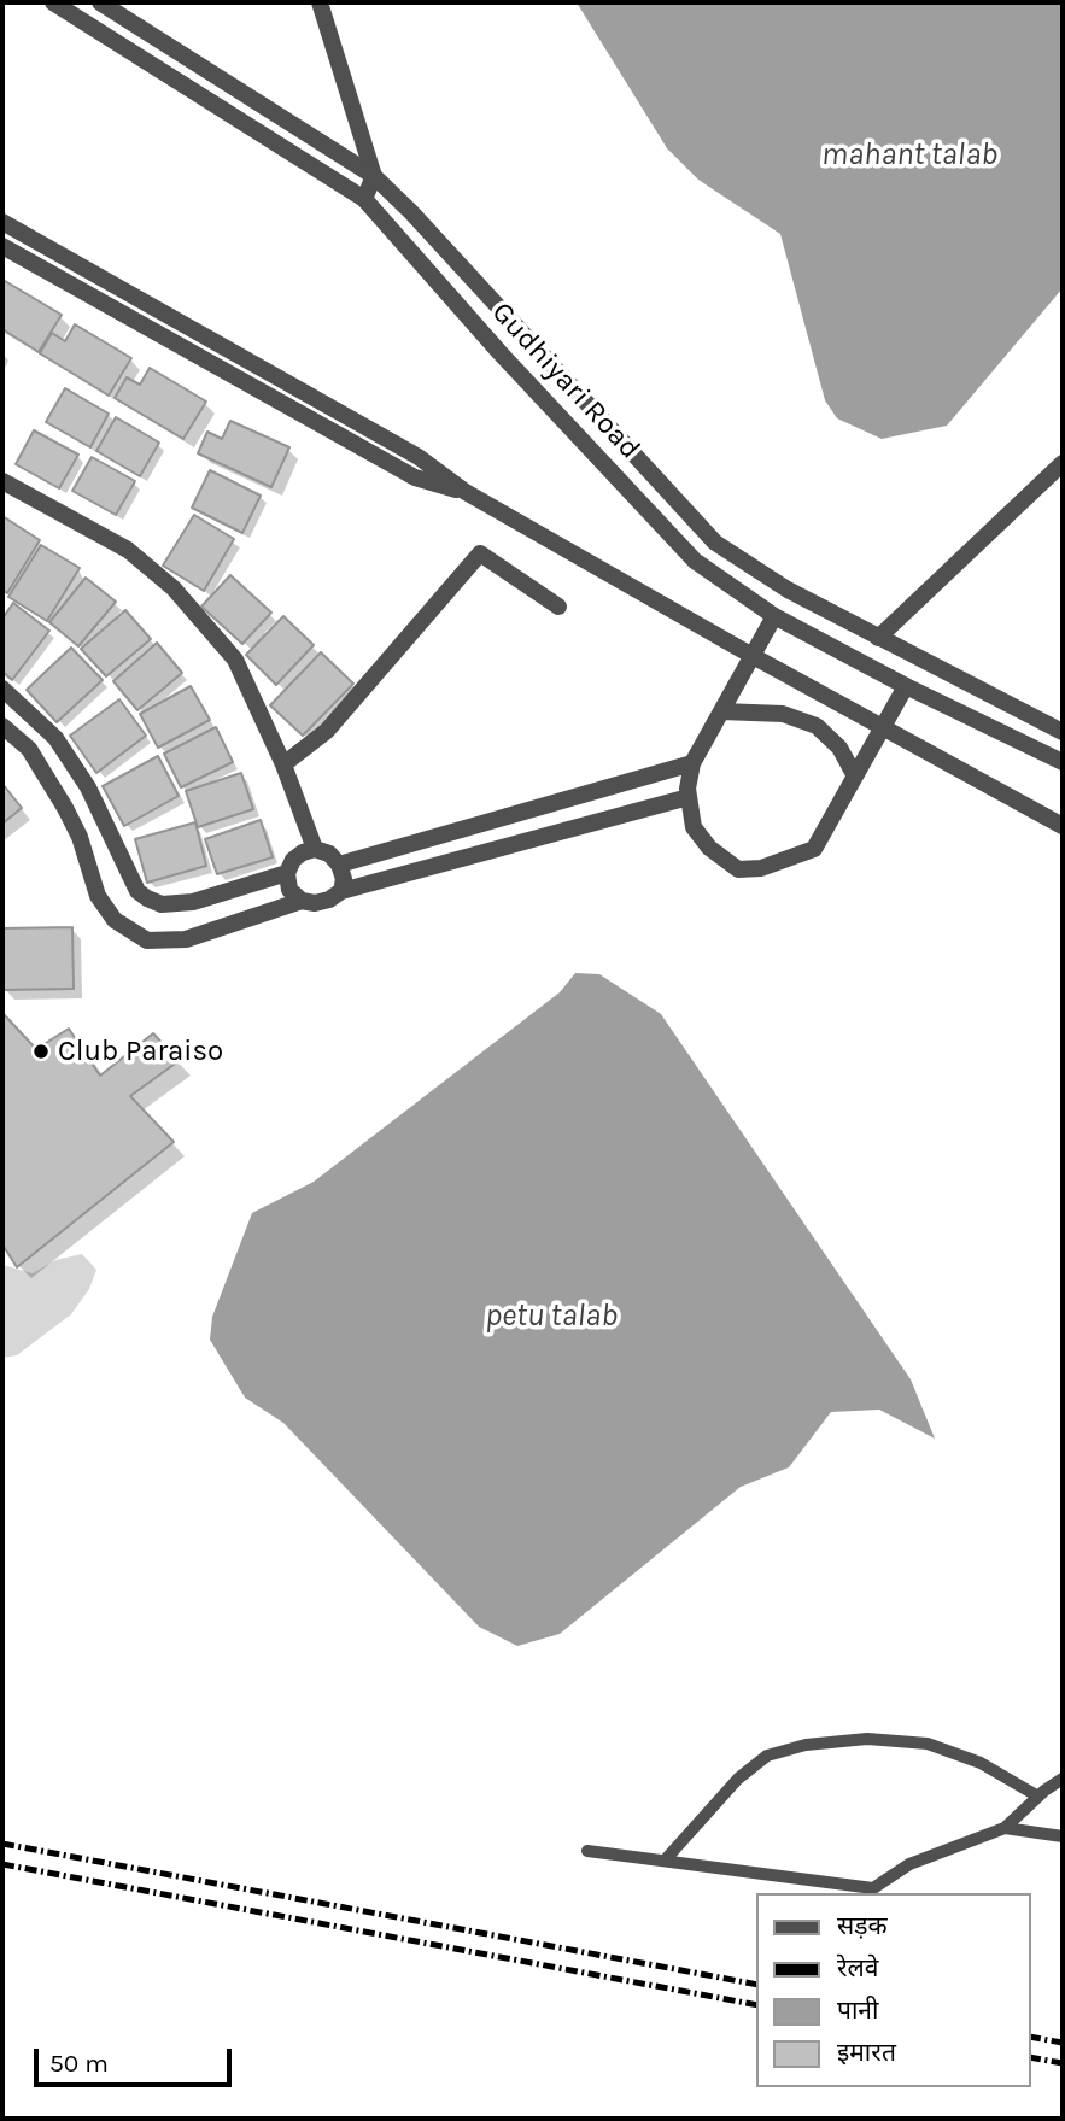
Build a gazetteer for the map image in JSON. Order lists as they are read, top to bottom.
{
  "streets": {
    "street": ["Gudhiyari Road"]
  },
  "water": ["mahant talab", "petu talab"],
  "places": ["Club Paraiso"],
  "legend": [
    "सड़क",
    "रेलवे",
    "पानी",
    "इमारत"
  ],
  "scale_bar": "50 m"
}
